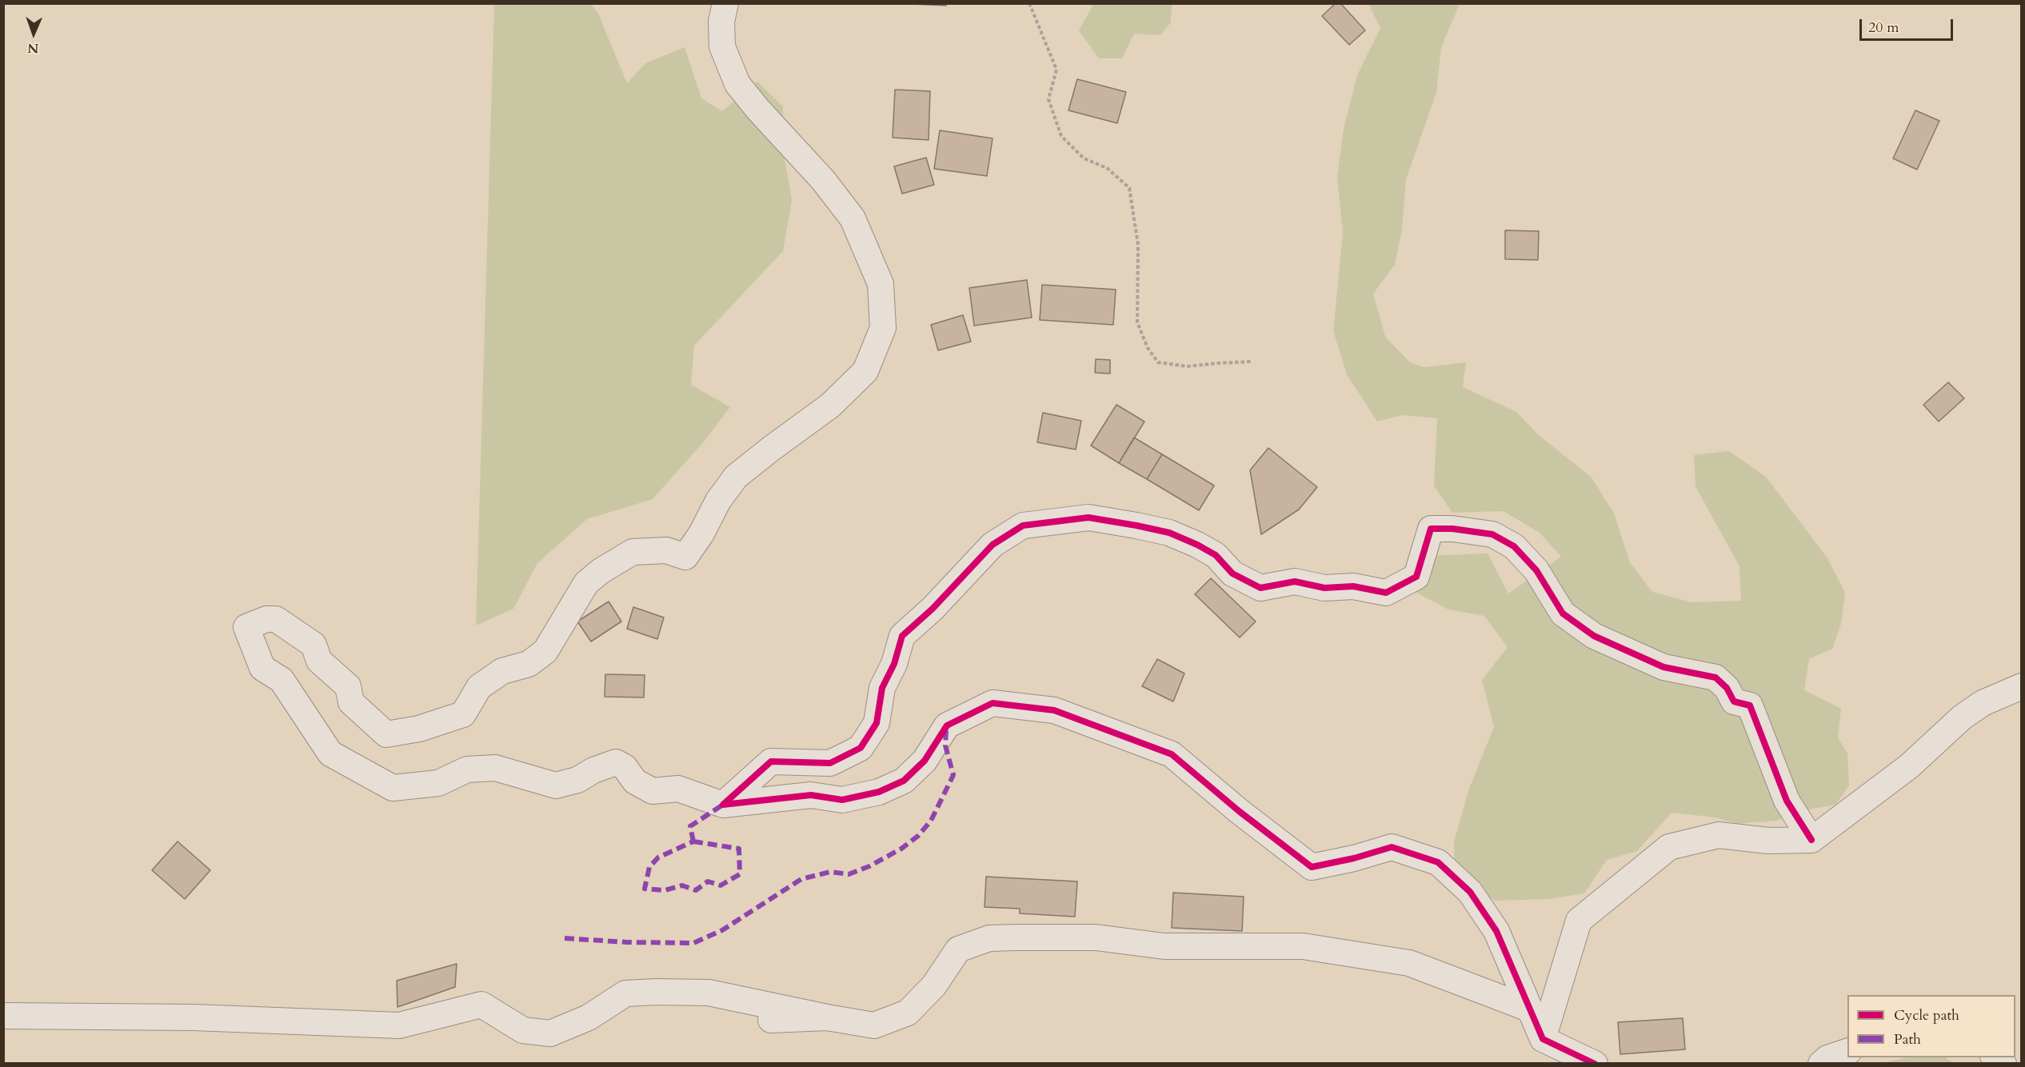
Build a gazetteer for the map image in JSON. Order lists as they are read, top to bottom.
{
  "legend": ["Cycle path", "Path"],
  "scale_bar": "20 m",
  "north": "bottom"
}
